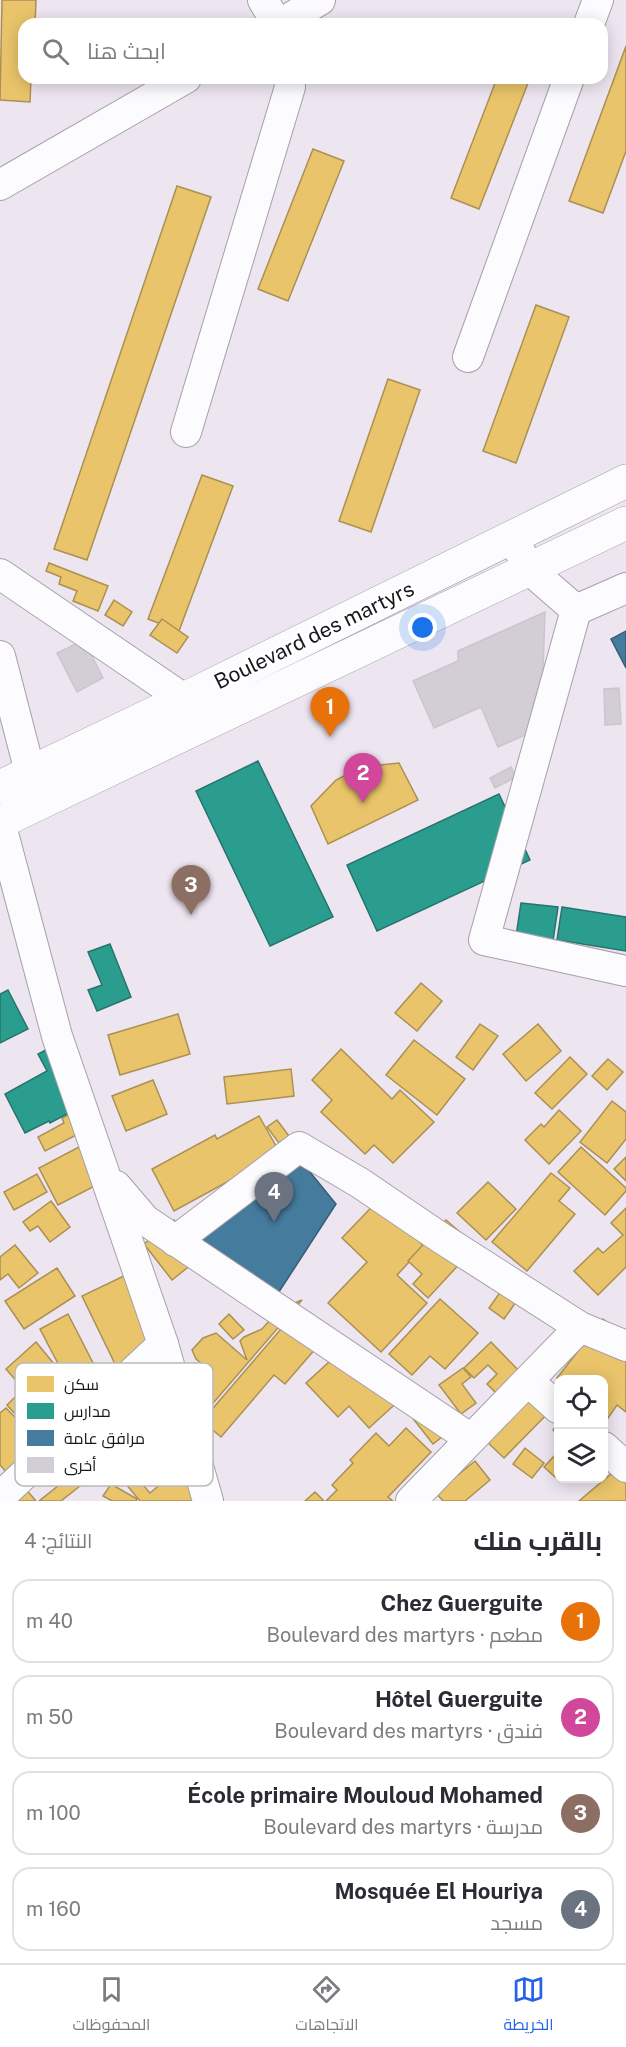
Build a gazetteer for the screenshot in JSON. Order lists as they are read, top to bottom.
{
  "streets": {
    "highway": ["Boulevard des martyrs"]
  },
  "legend": [
    "سكن",
    "مدارس",
    "مرافق عامة",
    "أخرى"
  ],
  "page": {
    "search": "ابحث هنا",
    "pins": [
      "1",
      "2",
      "3",
      "4"
    ],
    "heading": ["بالقرب منك", "النتائج: 4"],
    "list": [
      {
        "mark": "1",
        "name": "Chez Guerguite",
        "note": "مطعم · Boulevard des martyrs",
        "value": "40 m"
      },
      {
        "mark": "2",
        "name": "Hôtel Guerguite",
        "note": "فندق · Boulevard des martyrs",
        "value": "50 m"
      },
      {
        "mark": "3",
        "name": "École primaire Mouloud Mohamed",
        "note": "مدرسة · Boulevard des martyrs",
        "value": "100 m"
      },
      {
        "mark": "4",
        "name": "Mosquée El Houriya",
        "note": "مسجد",
        "value": "160 m"
      }
    ],
    "nav": ["الخريطة", "الاتجاهات", "المحفوظات"]
  }
}
